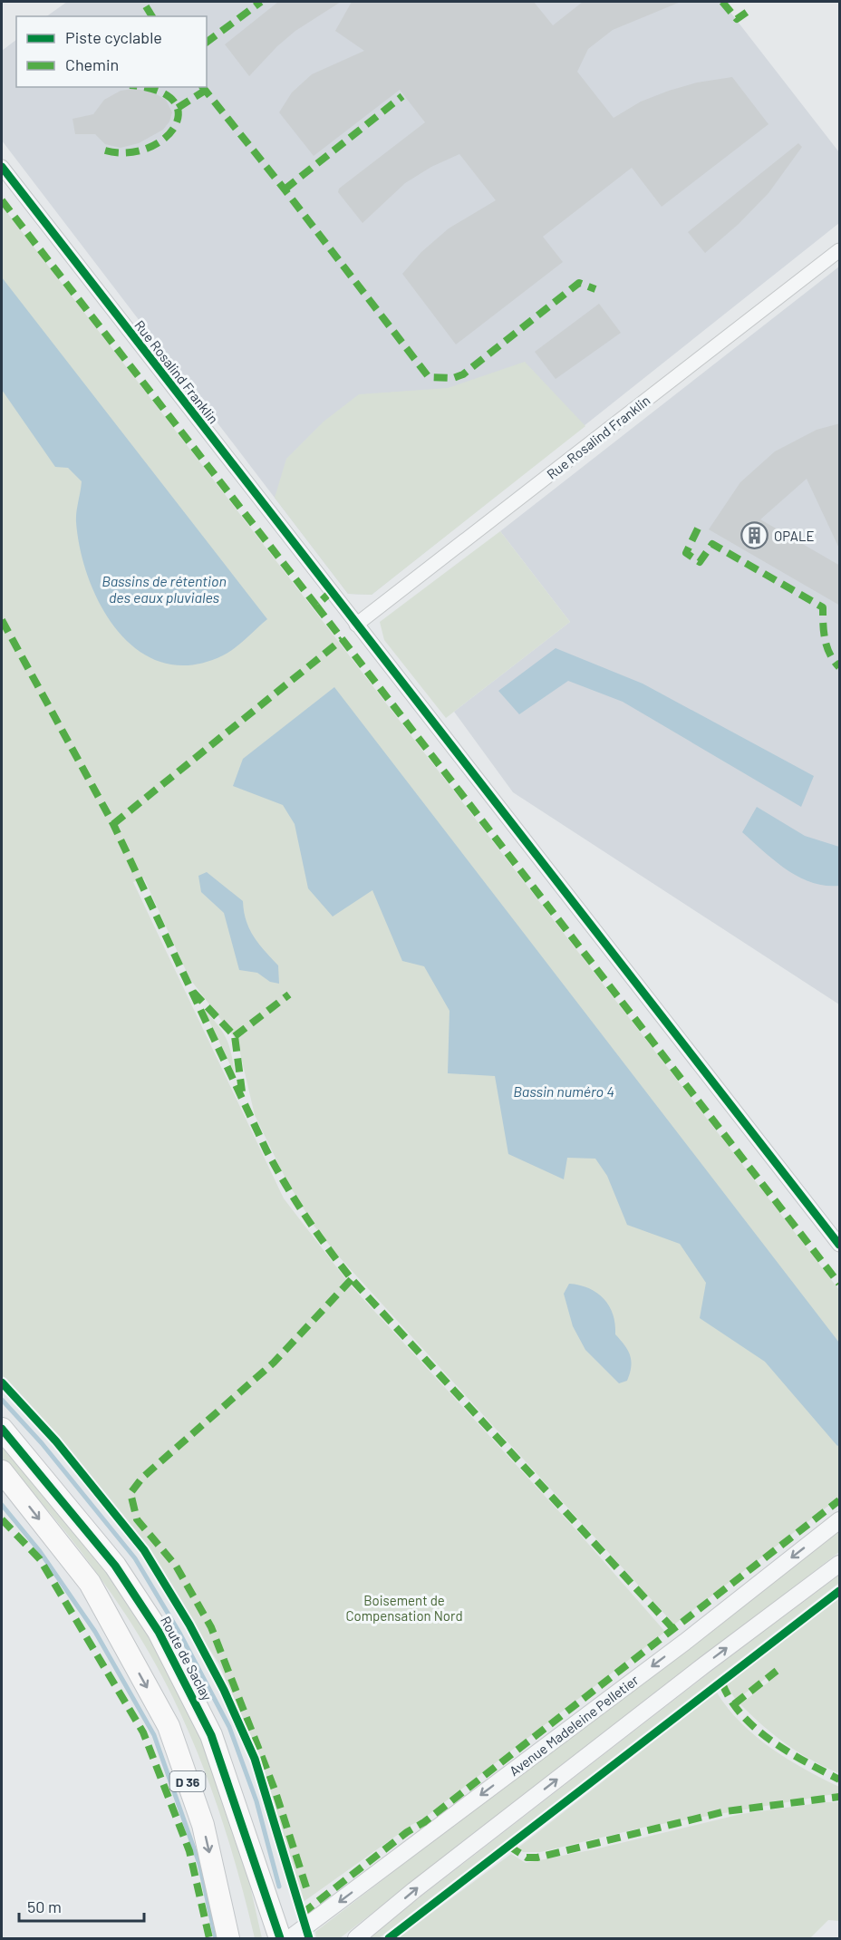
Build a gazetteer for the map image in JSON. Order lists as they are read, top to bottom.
{
  "streets": {
    "main road": ["Route de Saclay", "D 36"],
    "street": ["Rue Rosalind Franklin", "Avenue Madeleine Pelletier"]
  },
  "water": ["Bassins de rétention des eaux pluviales", "Bassin numéro 4"],
  "parks": ["Boisement de Compensation Nord"],
  "places": {
    "building": ["OPALE"]
  },
  "legend": ["Piste cyclable", "Chemin"],
  "scale_bar": "50 m"
}
